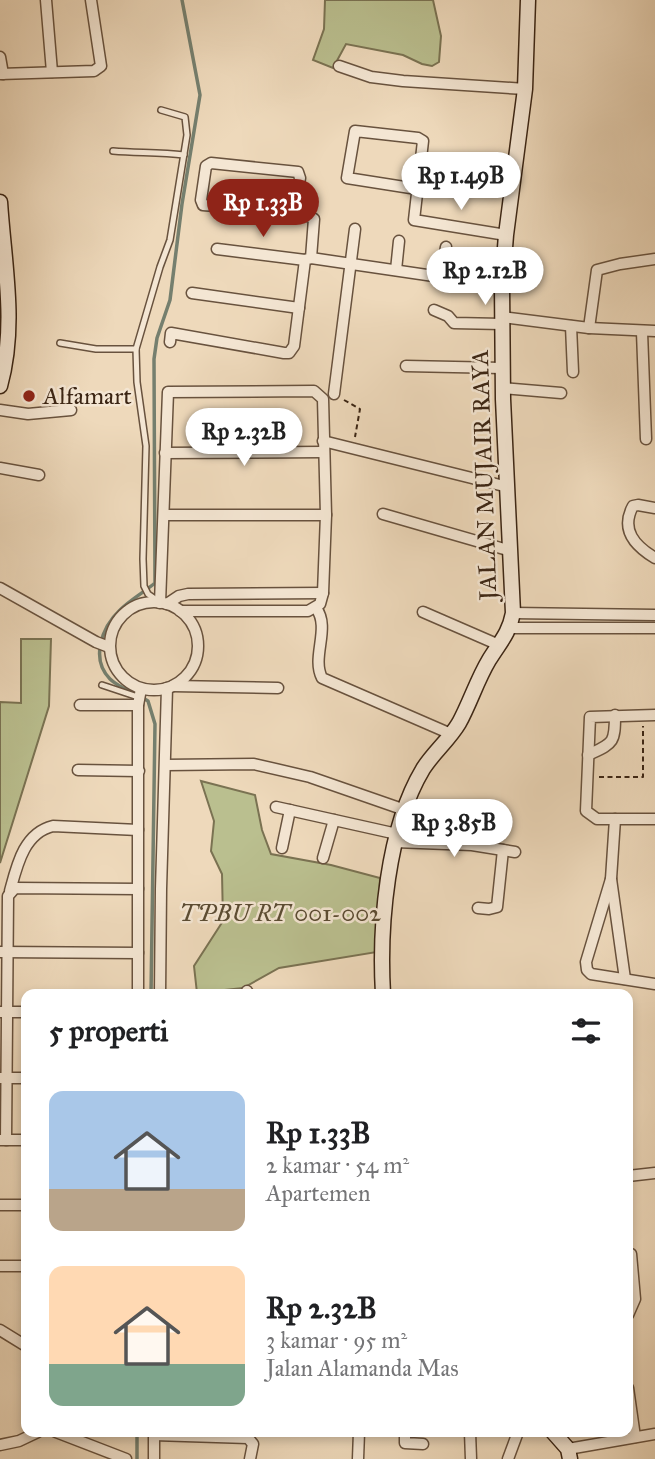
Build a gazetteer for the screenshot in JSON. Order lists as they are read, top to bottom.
{
  "streets": {
    "street": ["JALAN MUJAIR RAYA"]
  },
  "parks": ["TPBU RT 001-002"],
  "places": ["Alfamart"],
  "page": {
    "price": [
      "Rp 1.49B",
      "Rp 1.33B",
      "Rp 2.12B",
      "Rp 2.32B",
      "Rp 3.85B"
    ],
    "heading": "5 properti",
    "list": [
      {
        "name": "Rp 1.33B",
        "note": "2 kamar · 54 m² · Apartemen"
      },
      {
        "name": "Rp 2.32B",
        "note": "3 kamar · 95 m² · Jalan Alamanda Mas"
      }
    ]
  }
}
